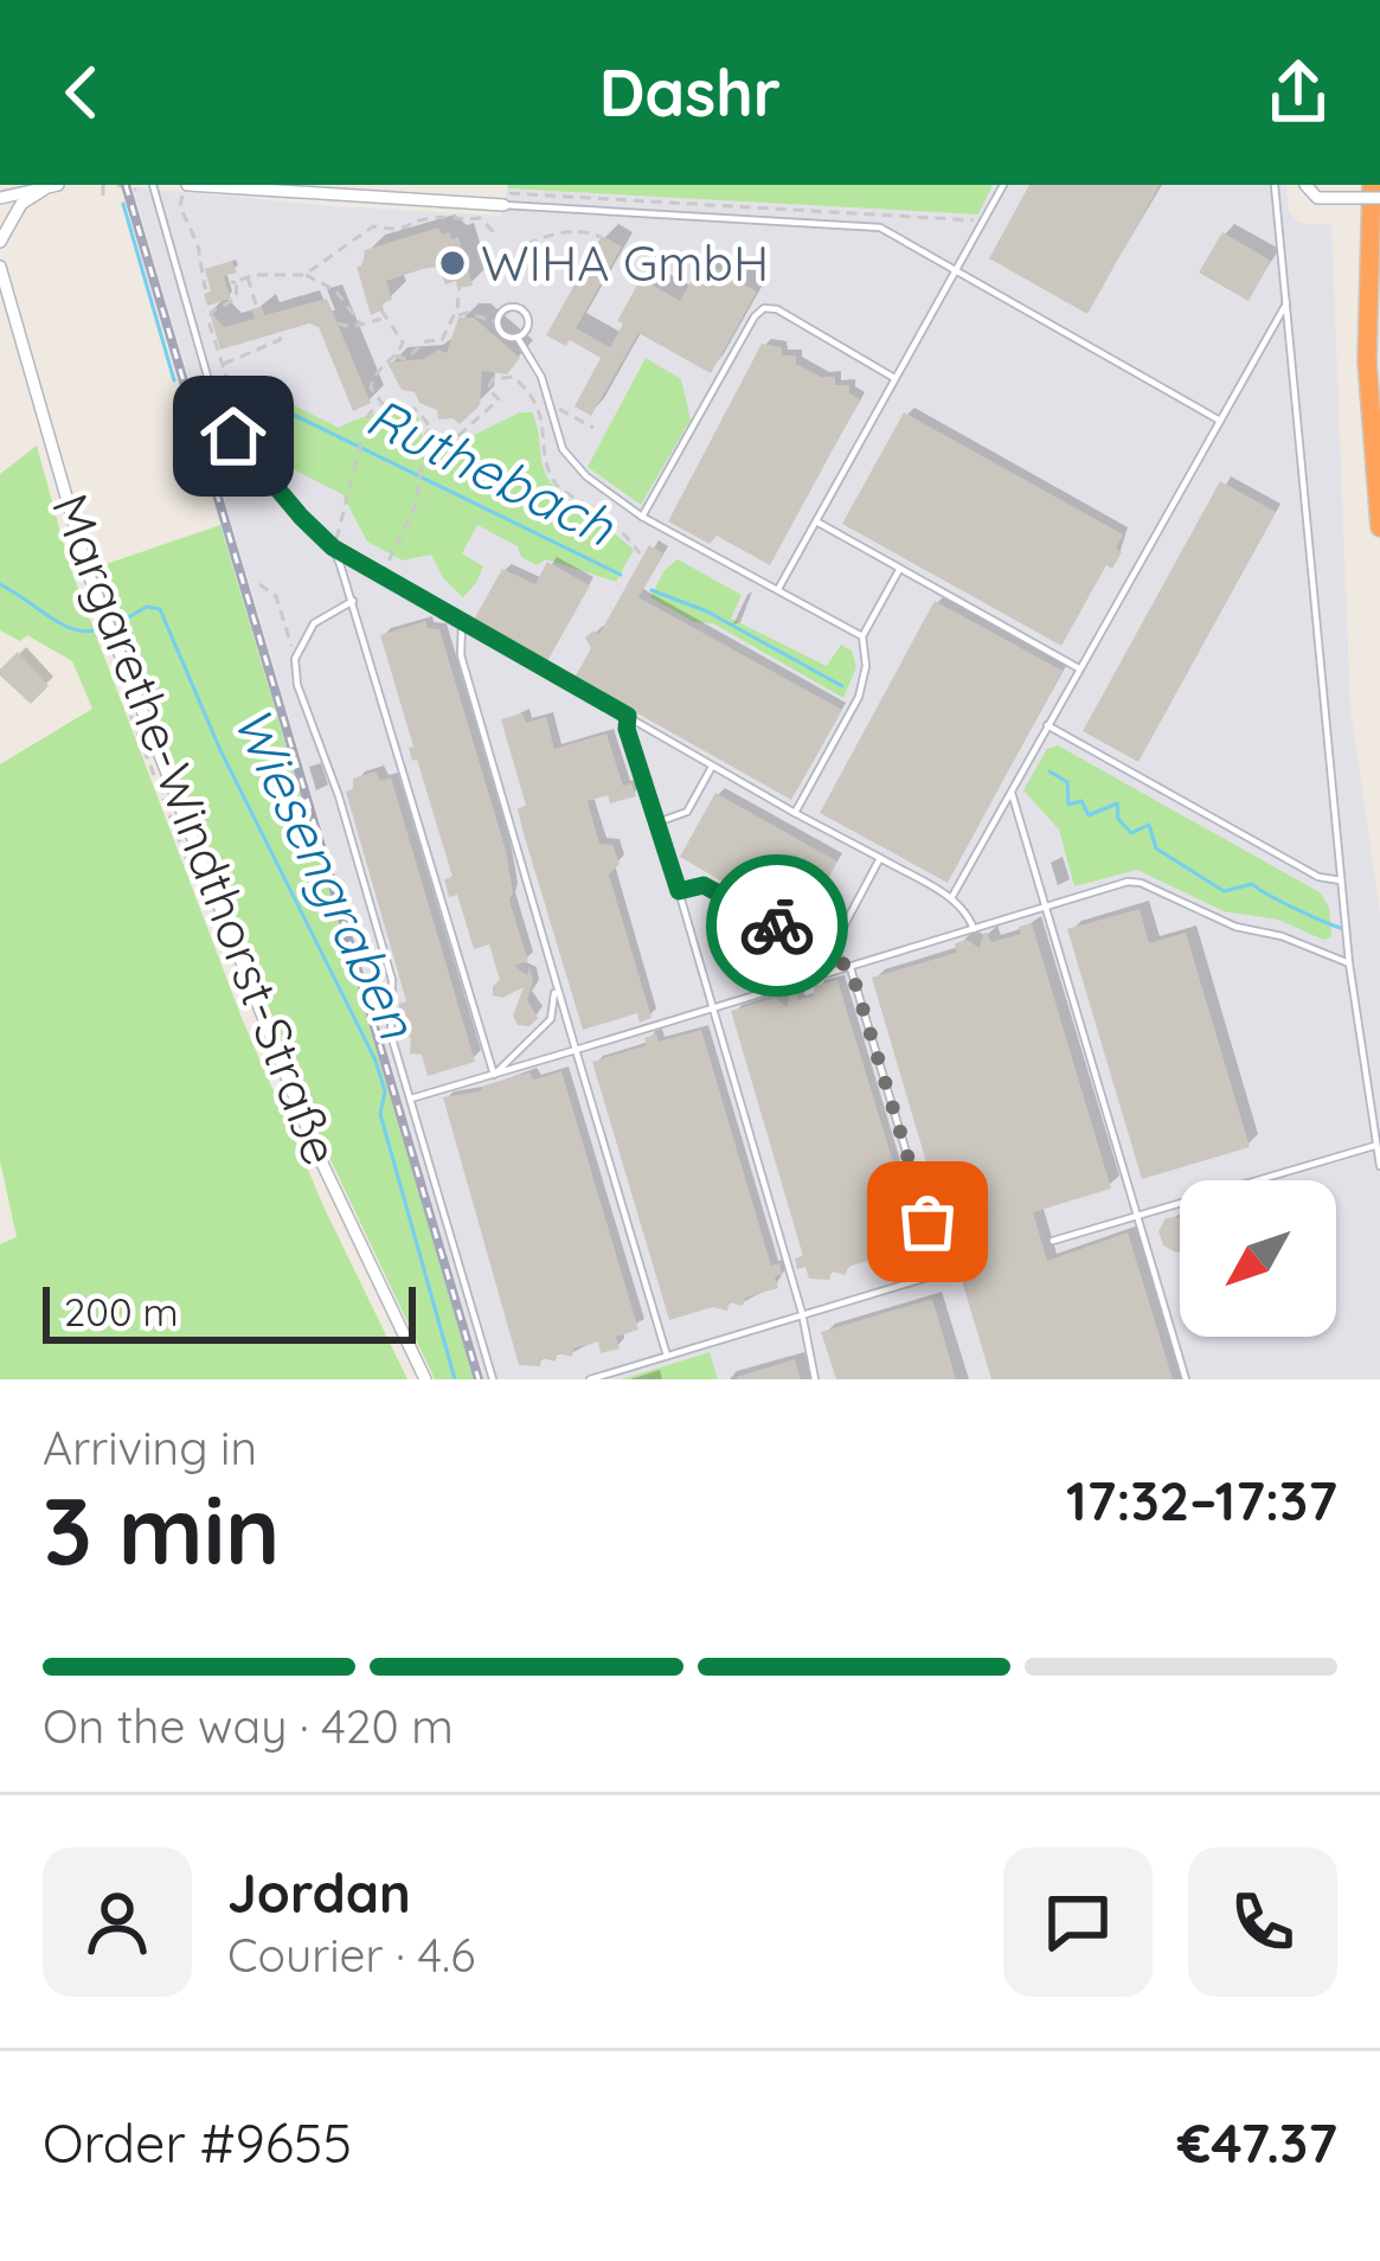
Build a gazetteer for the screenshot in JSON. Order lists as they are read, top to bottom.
{
  "streets": {
    "street": ["Margarethe-Windthorst-Straße"]
  },
  "water": ["Ruthebach", "Wiesengraben"],
  "places": ["WIHA GmbH"],
  "scale_bar": "200 m",
  "north": "bottom left",
  "page": {
    "header": "Dashr",
    "scale": "200 m",
    "heading": ["3 min", "Arriving in", "17:32–17:37"],
    "panel": [
      "Jordan",
      "Courier · 4.6",
      "Order #9655",
      "€47.37"
    ],
    "bar": "On the way · 420 m"
  }
}
